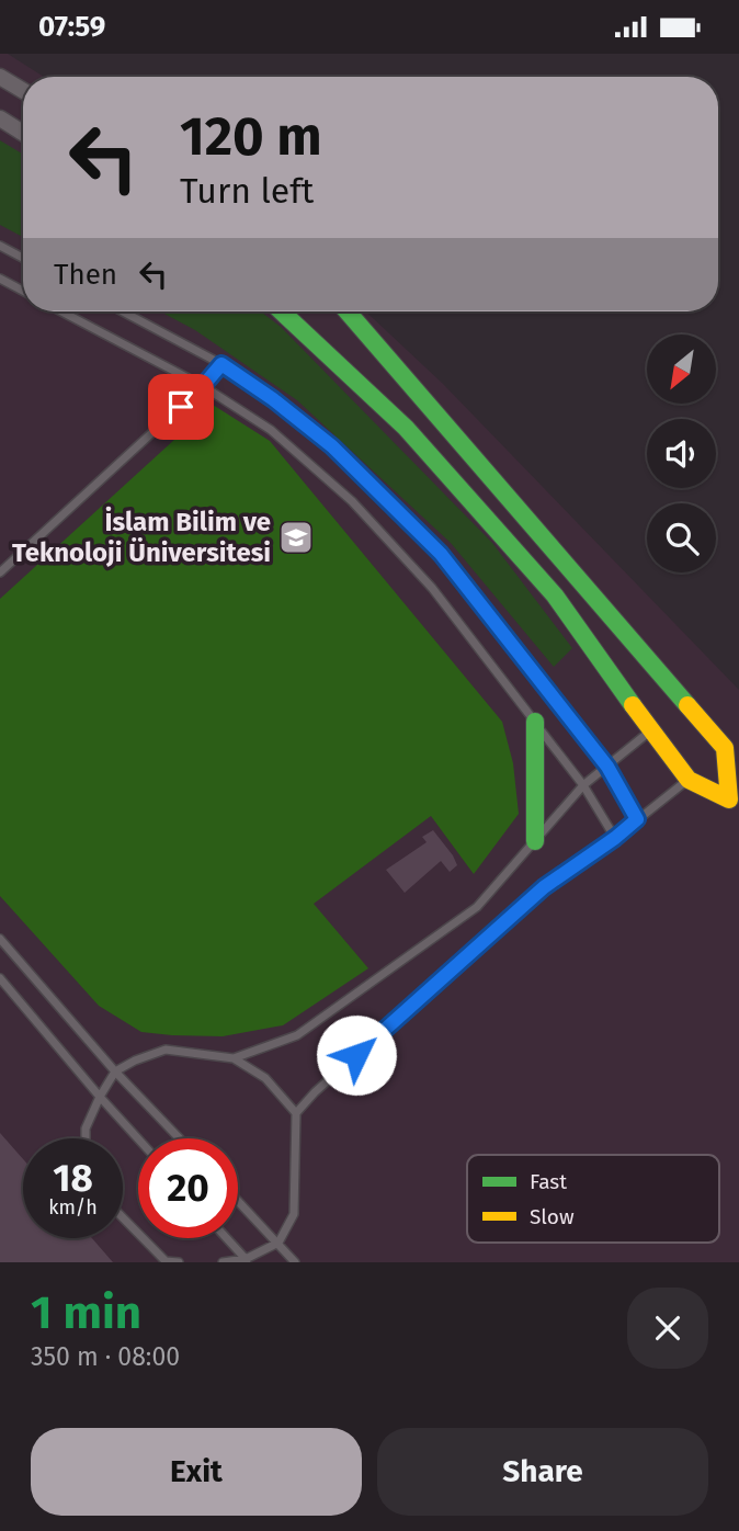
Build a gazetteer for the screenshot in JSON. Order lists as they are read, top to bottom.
{
  "places": {
    "school or university": ["İslam Bilim ve Teknoloji Üniversitesi"]
  },
  "legend": ["Fast", "Slow"],
  "north": "bottom left",
  "page": {
    "status": "07:59",
    "turn": ["120 m", "Turn left"],
    "then": "Then",
    "speed": "18 km/h",
    "limit": "20",
    "heading": ["1 min", "350 m · 08:00"],
    "buttons": ["Exit", "Share"]
  }
}
